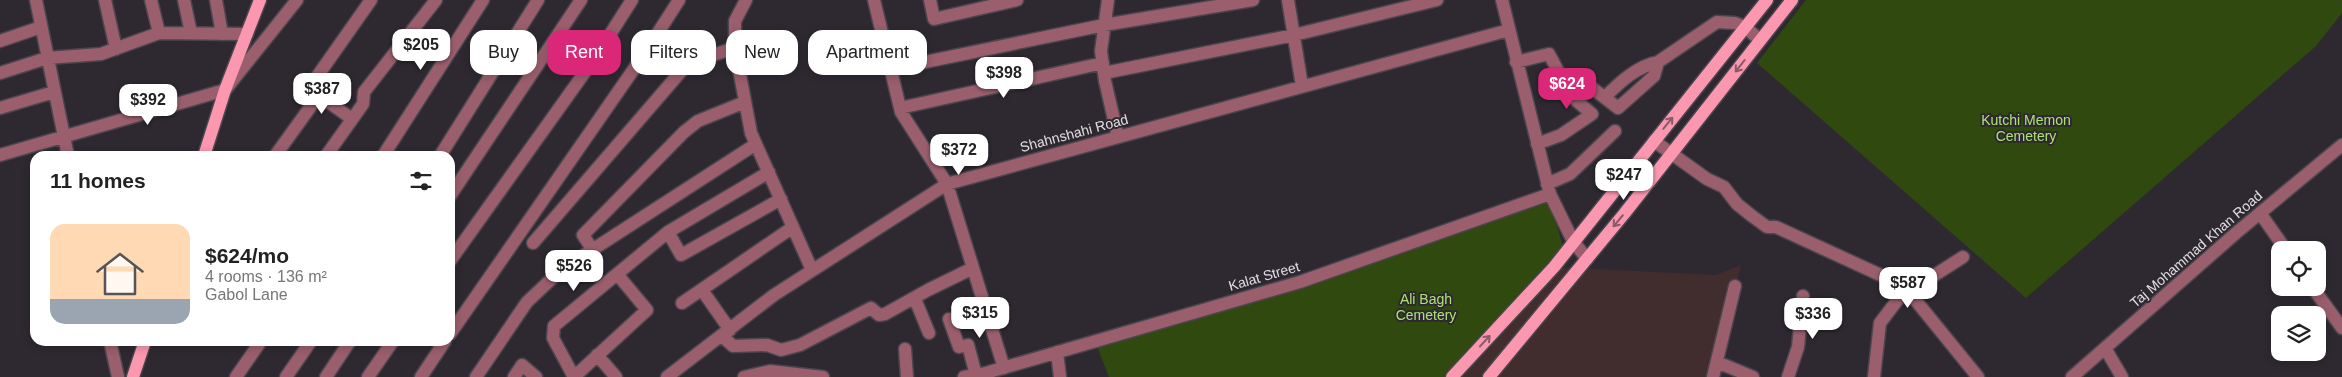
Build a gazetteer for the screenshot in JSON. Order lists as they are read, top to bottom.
{
  "streets": {
    "street": ["Shahnshahi Road", "Taj Mohammad Khan Road", "Kalat Street"]
  },
  "parks": ["Kutchi Memon Cemetery", "Ali Bagh Cemetery"],
  "page": {
    "price": [
      "$205",
      "$398",
      "$624",
      "$387",
      "$392",
      "$372",
      "$247",
      "$526",
      "$587",
      "$315",
      "$336"
    ],
    "chip": [
      "Buy",
      "Rent",
      "Filters",
      "New",
      "Apartment"
    ],
    "heading": "11 homes",
    "list": [
      {
        "name": "$624/mo",
        "note": "4 rooms · 136 m² · Gabol Lane"
      }
    ]
  }
}
